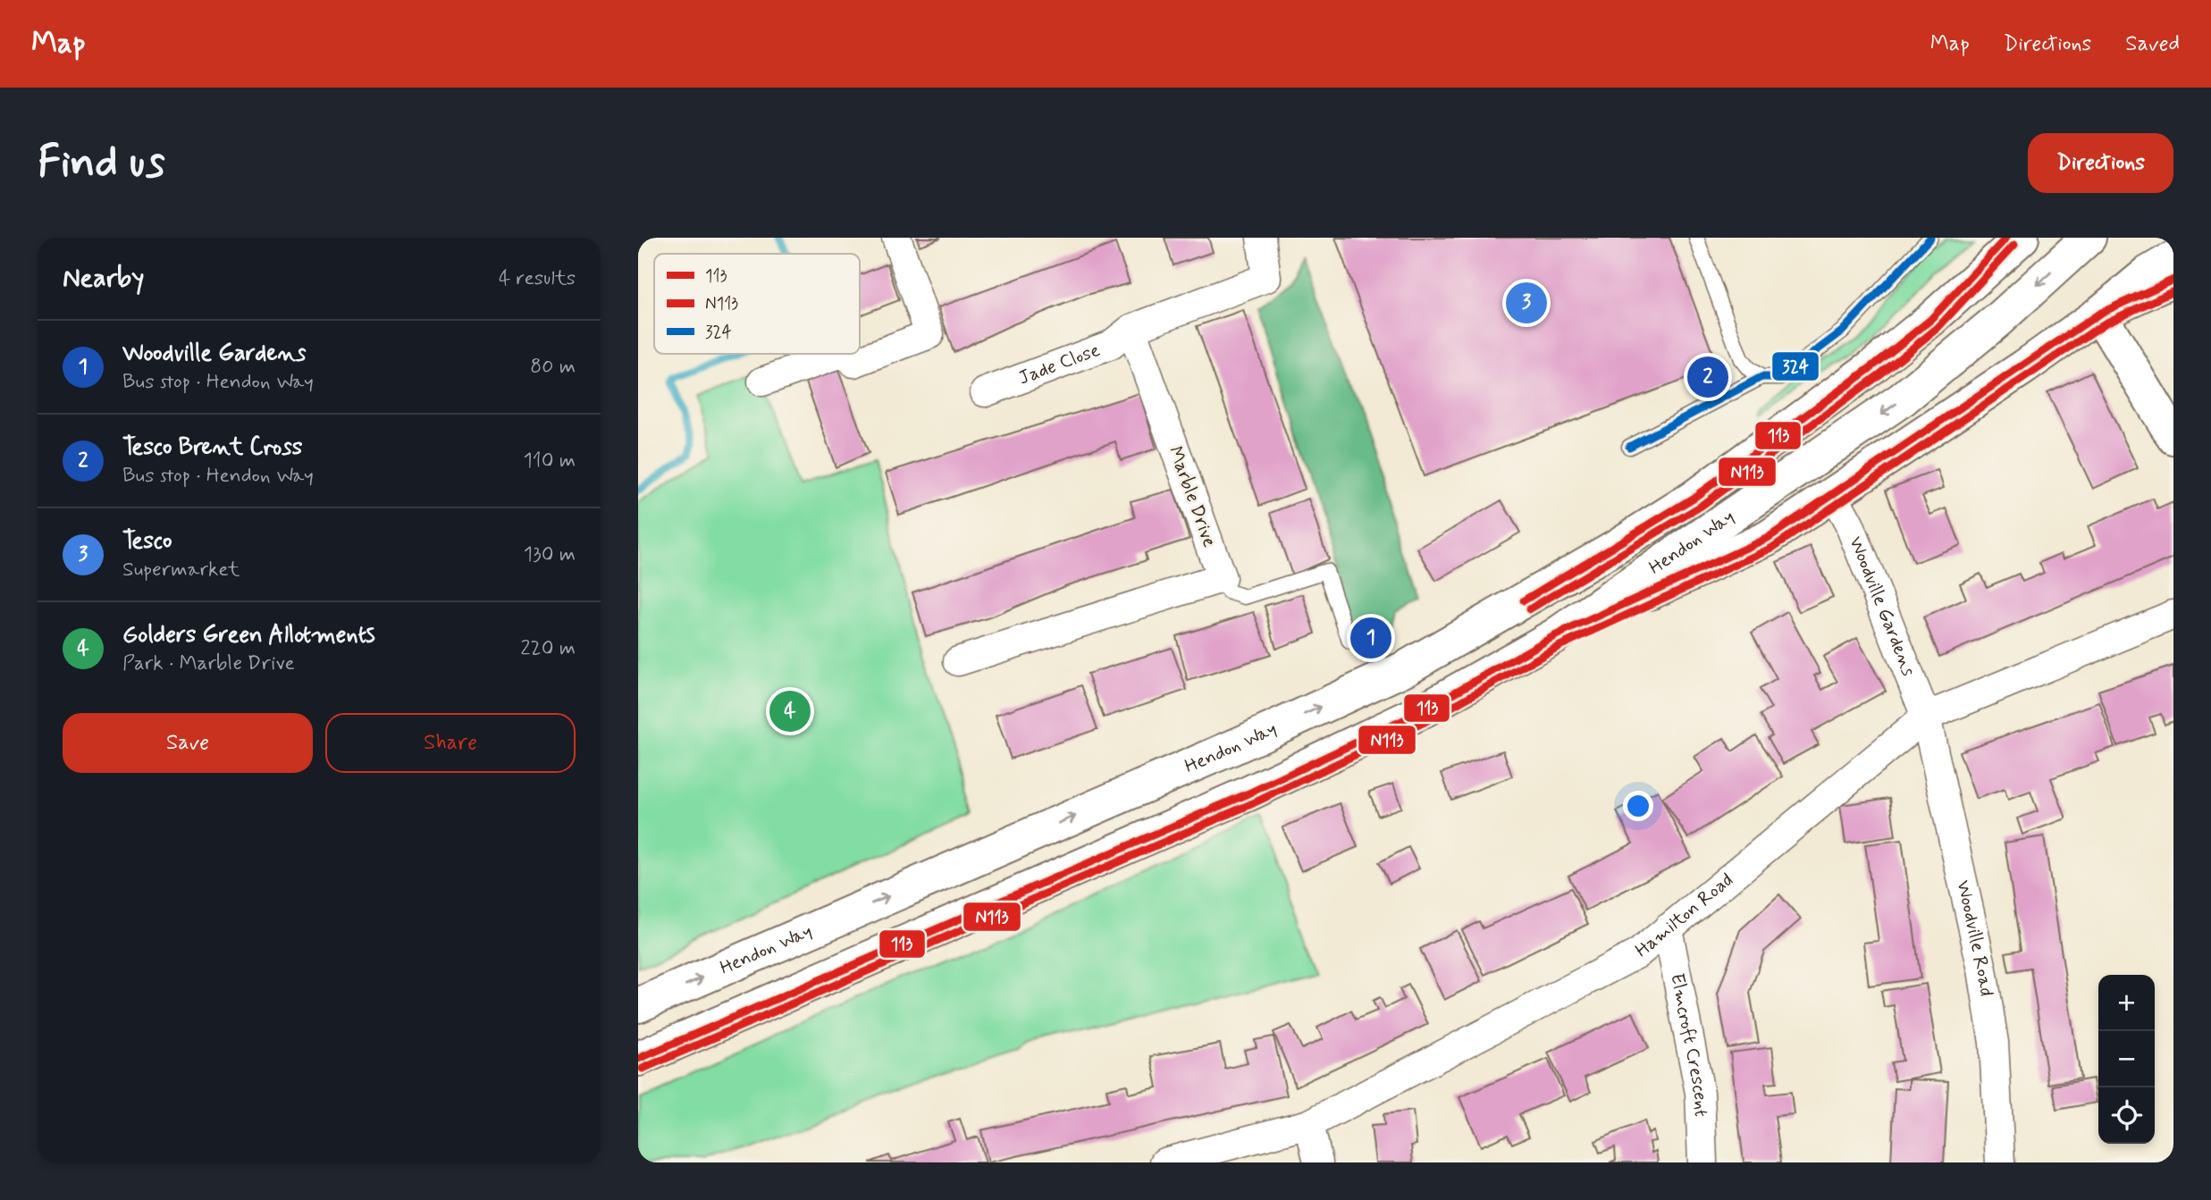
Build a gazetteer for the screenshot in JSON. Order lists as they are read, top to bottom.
{
  "streets": {
    "main road": ["Hendon Way"],
    "street": [
      "Jade Close",
      "Marble Drive",
      "Woodville Gardens",
      "Hamilton Road",
      "Woodville Road",
      "Elmcroft Crescent"
    ]
  },
  "crossings": [
    ["Jade Close", "Marble Drive"],
    ["Woodville Gardens", "Hamilton Road"],
    ["Woodville Gardens", "Woodville Road"],
    ["Hamilton Road", "Woodville Road"],
    ["Hamilton Road", "Elmcroft Crescent"]
  ],
  "lines": ["transit line 113", "transit line 324", "transit line N113"],
  "legend": ["113", "N113", "324"],
  "page": {
    "header": "Map",
    "nav": ["Map", "Directions", "Saved"],
    "buttons": [
      "Directions",
      ["Save", "Share"]
    ],
    "title": "Find us",
    "heading": ["Nearby", "4 results"],
    "pins": [
      "3",
      "2",
      "1",
      "4"
    ],
    "list": [
      {
        "mark": "1",
        "name": "Woodville Gardens",
        "note": "Bus stop · Hendon Way",
        "value": "80 m"
      },
      {
        "mark": "2",
        "name": "Tesco Brent Cross",
        "note": "Bus stop · Hendon Way",
        "value": "110 m"
      },
      {
        "mark": "3",
        "name": "Tesco",
        "note": "Supermarket",
        "value": "130 m"
      },
      {
        "mark": "4",
        "name": "Golders Green Allotments",
        "note": "Park · Marble Drive",
        "value": "220 m"
      }
    ],
    "map_buttons": ["+", "−"]
  }
}
